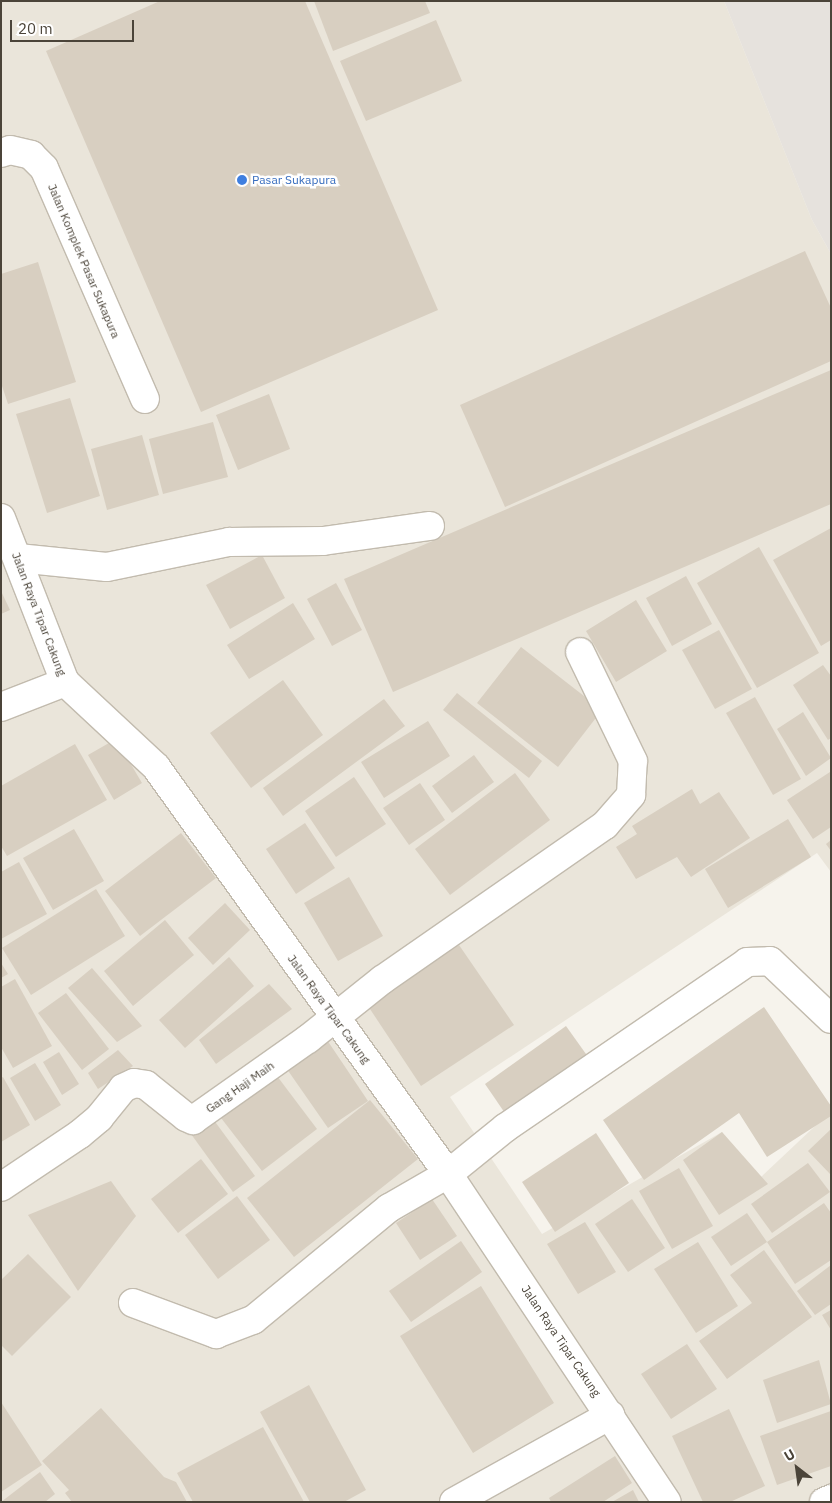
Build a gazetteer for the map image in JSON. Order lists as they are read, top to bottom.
{
  "streets": {
    "street": ["Jalan Komplek Pasar Sukapura", "Jalan Raya Tipar Cakung", "Gang Haji Maih"]
  },
  "crossings": [
    ["Jalan Raya Tipar Cakung", "Gang Haji Maih"]
  ],
  "places": ["Pasar Sukapura"],
  "scale_bar": "20 m",
  "north": "top left"
}
